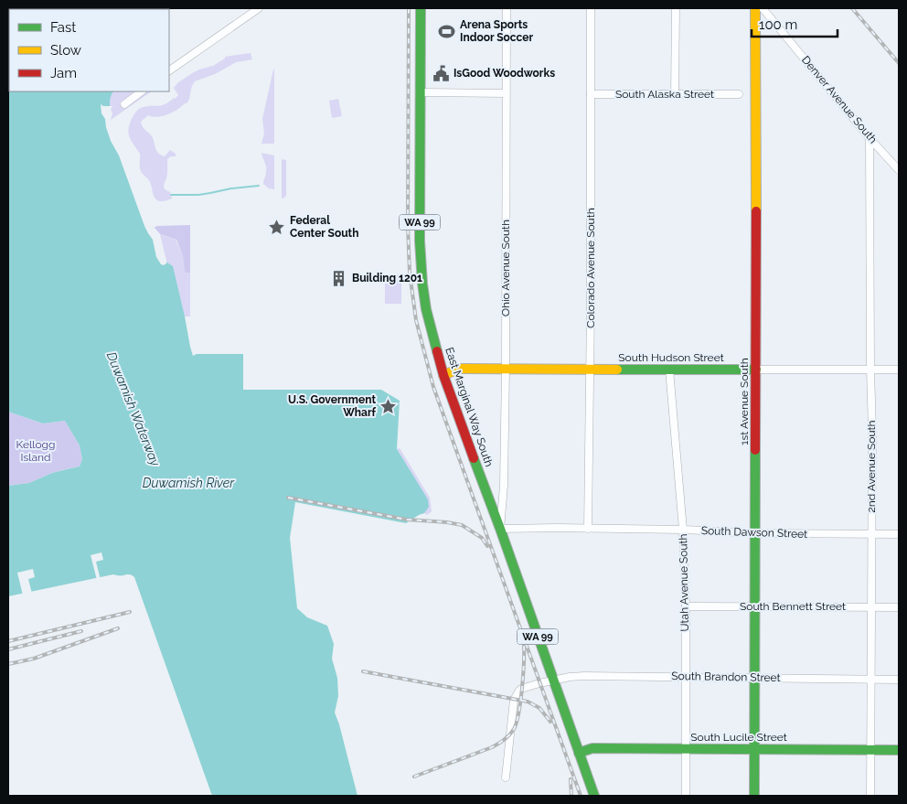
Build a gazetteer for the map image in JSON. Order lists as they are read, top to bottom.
{
  "streets": {
    "main road": [
      "WA 99",
      "South Hudson Street",
      "1st Avenue South",
      "East Marginal Way South",
      "South Lucile Street"
    ],
    "street": [
      "South Alaska Street",
      "Denver Avenue South",
      "Ohio Avenue South",
      "Colorado Avenue South",
      "2nd Avenue South",
      "South Dawson Street",
      "Utah Avenue South",
      "South Bennett Street",
      "South Brandon Street"
    ]
  },
  "crossings": [
    ["South Alaska Street", "Colorado Avenue South"],
    ["Denver Avenue South", "2nd Avenue South"],
    ["Ohio Avenue South", "South Hudson Street"],
    ["Ohio Avenue South", "East Marginal Way South"],
    ["Ohio Avenue South", "South Dawson Street"],
    ["Colorado Avenue South", "South Hudson Street"],
    ["Colorado Avenue South", "South Dawson Street"],
    ["South Hudson Street", "1st Avenue South"],
    ["South Hudson Street", "East Marginal Way South"],
    ["South Hudson Street", "2nd Avenue South"],
    ["South Hudson Street", "Utah Avenue South"],
    ["1st Avenue South", "South Dawson Street"],
    ["1st Avenue South", "South Bennett Street"],
    ["1st Avenue South", "South Brandon Street"],
    ["1st Avenue South", "South Lucile Street"],
    ["East Marginal Way South", "South Dawson Street"],
    ["East Marginal Way South", "South Brandon Street"],
    ["East Marginal Way South", "South Lucile Street"],
    ["2nd Avenue South", "South Dawson Street"],
    ["2nd Avenue South", "South Bennett Street"],
    ["2nd Avenue South", "South Brandon Street"],
    ["2nd Avenue South", "South Lucile Street"],
    ["South Dawson Street", "Utah Avenue South"],
    ["Utah Avenue South", "South Bennett Street"],
    ["Utah Avenue South", "South Brandon Street"],
    ["Utah Avenue South", "South Lucile Street"]
  ],
  "water": ["Duwamish Waterway", "Duwamish River"],
  "parks": ["Kellogg Island"],
  "places": {
    "sports": ["Arena Sports Indoor Soccer"],
    "public building": ["IsGood Woodworks"],
    "place": ["Federal Center South", "U.S. Government Wharf"],
    "building": ["Building 1201"]
  },
  "legend": ["Fast", "Slow", "Jam"],
  "scale_bar": "100 m"
}
